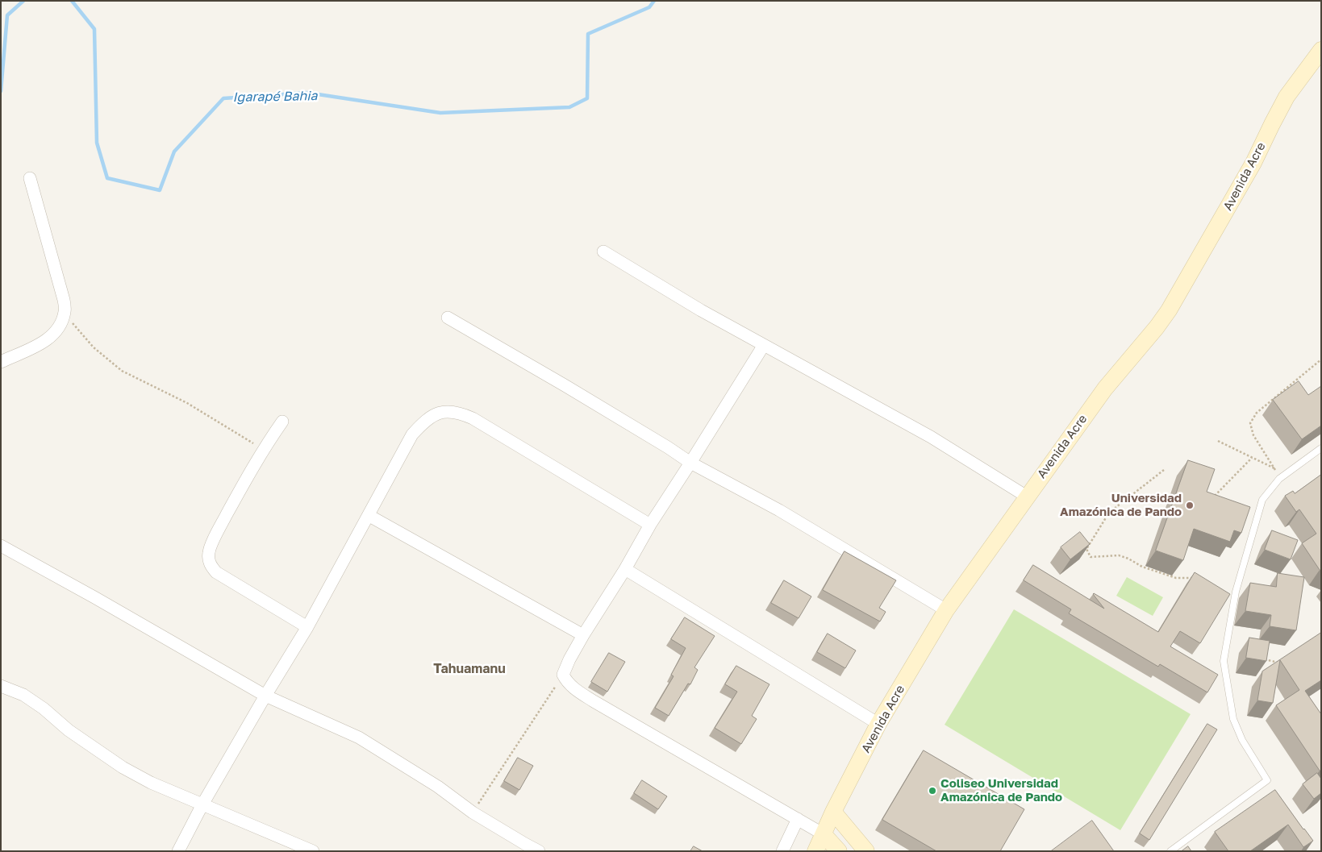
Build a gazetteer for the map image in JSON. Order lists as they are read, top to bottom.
{
  "streets": {
    "main road": ["Avenida Acre"]
  },
  "districts": ["Tahuamanu"],
  "water": ["Igarapé Bahia"],
  "places": ["Universidad Amazónica de Pando", "Coliseo Universidad Amazónica de Pando"]
}
